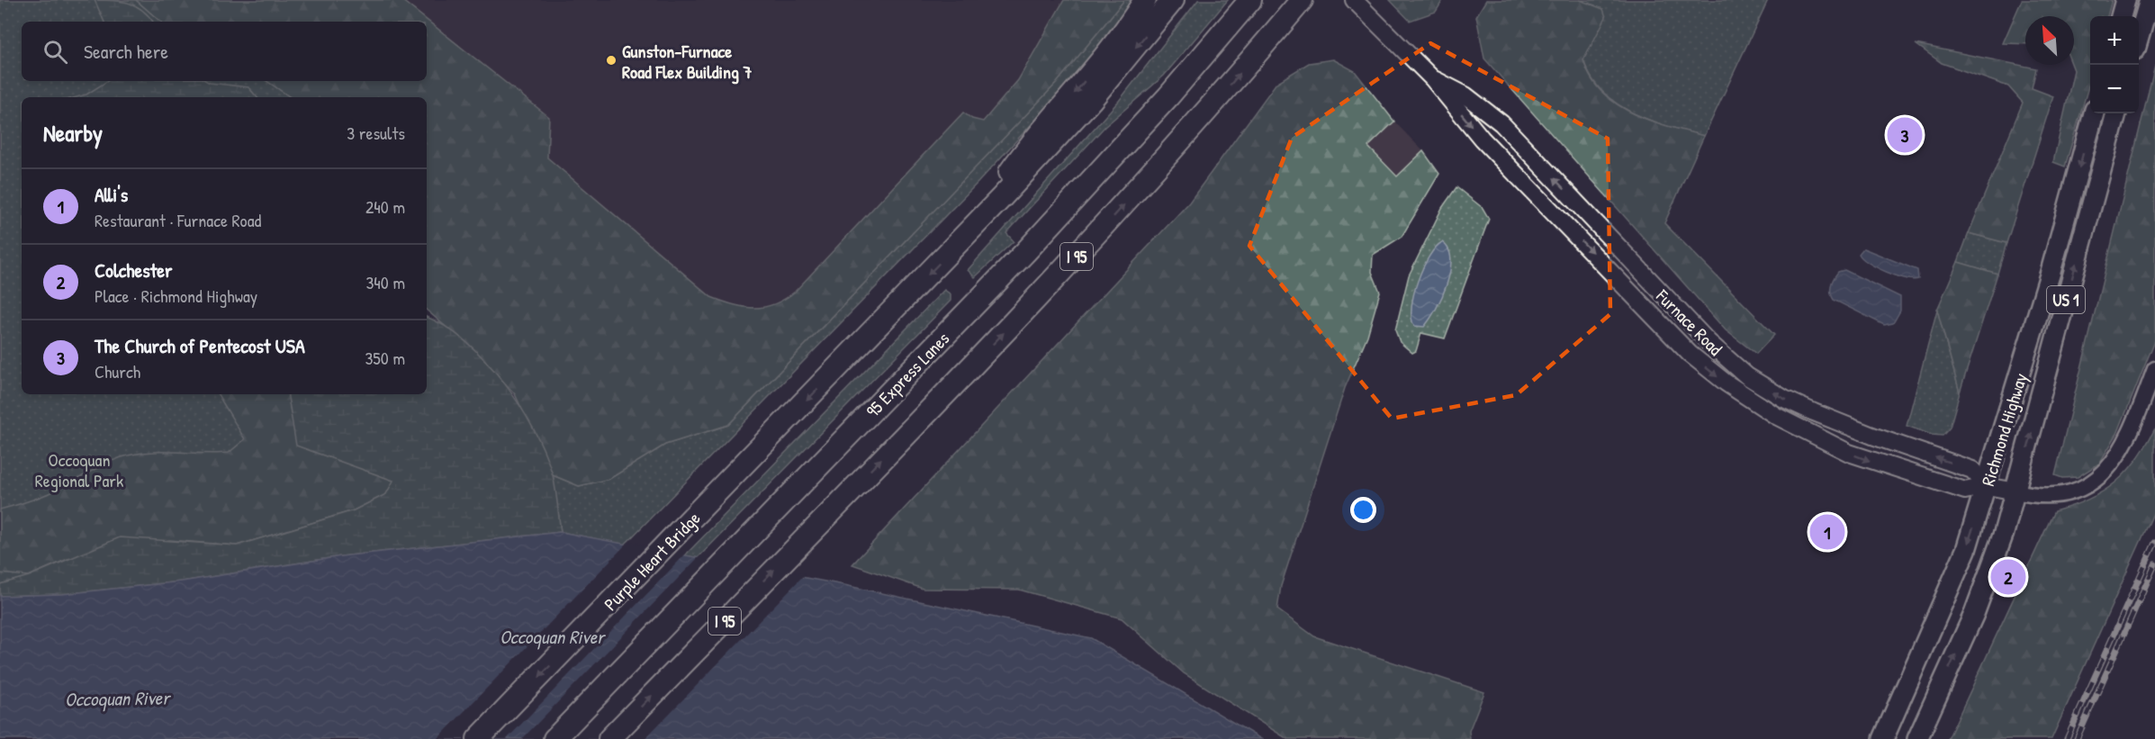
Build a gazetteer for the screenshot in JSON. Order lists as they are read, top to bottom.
{
  "streets": {
    "highway": ["I 95", "95 Express Lanes", "Purple Heart Bridge"],
    "main road": ["US 1", "Furnace Road", "Richmond Highway"]
  },
  "crossings": [
    ["Furnace Road", "Richmond Highway"]
  ],
  "water": ["Occoquan River"],
  "parks": ["Occoquan Regional Park"],
  "places": ["Gunston-Furnace Road Flex Building 7"],
  "north": "top left",
  "page": {
    "map_buttons": ["+", "−"],
    "search": "Search here",
    "heading": ["Nearby", "3 results"],
    "pins": ["3", "1", "2"],
    "list": [
      {
        "mark": "1",
        "name": "Alli's",
        "note": "Restaurant · Furnace Road",
        "value": "240 m"
      },
      {
        "mark": "2",
        "name": "Colchester",
        "note": "Place · Richmond Highway",
        "value": "340 m"
      },
      {
        "mark": "3",
        "name": "The Church of Pentecost USA",
        "note": "Church",
        "value": "350 m"
      }
    ]
  }
}
